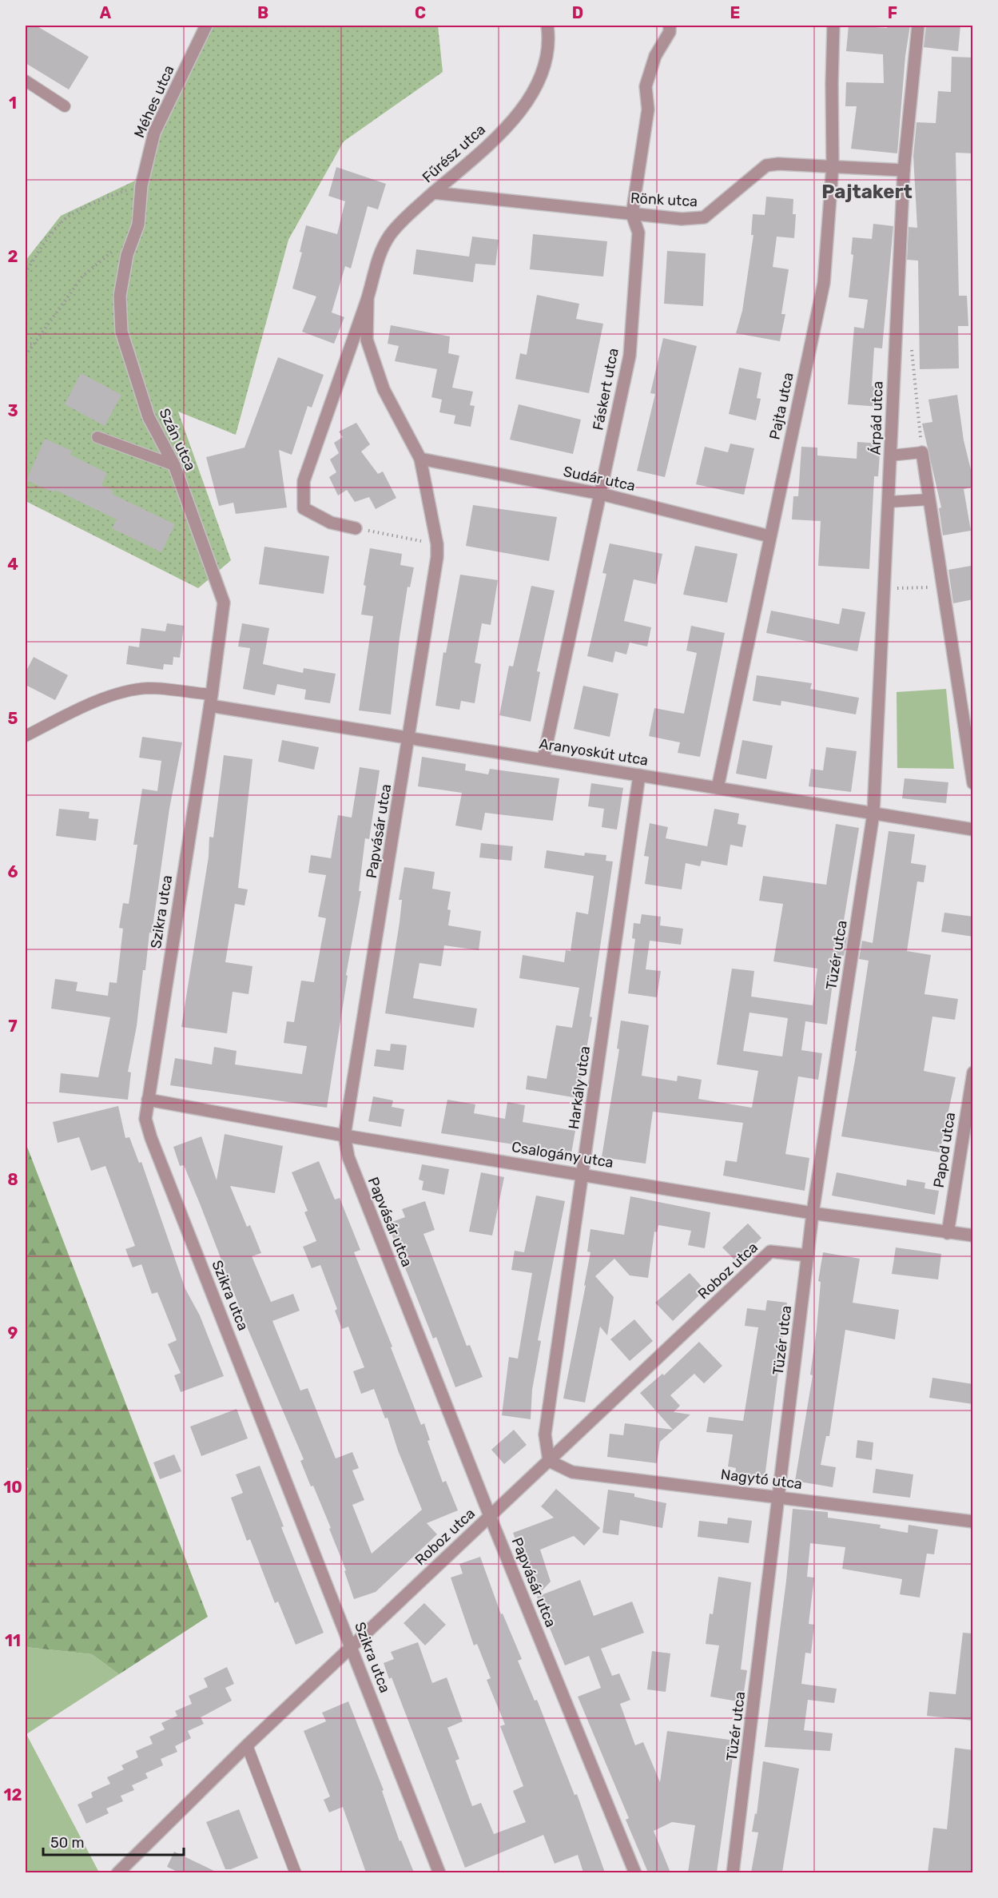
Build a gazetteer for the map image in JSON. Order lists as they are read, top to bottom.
{
  "streets": {
    "street": [
      "Méhes utca",
      "Fűrész utca",
      "Rönk utca",
      "Fáskert utca",
      "Pajta utca",
      "Árpád utca",
      "Szán utca",
      "Sudár utca",
      "Aranyoskút utca",
      "Papvásár utca",
      "Szikra utca",
      "Tüzér utca",
      "Harkály utca",
      "Papod utca",
      "Csalogány utca",
      "Roboz utca",
      "Nagytó utca"
    ]
  },
  "crossings": [
    ["Méhes utca", "Szán utca"],
    ["Fűrész utca", "Rönk utca"],
    ["Fűrész utca", "Sudár utca"],
    ["Fűrész utca", "Papvásár utca"],
    ["Rönk utca", "Fáskert utca"],
    ["Rönk utca", "Pajta utca"],
    ["Rönk utca", "Árpád utca"],
    ["Fáskert utca", "Sudár utca"],
    ["Fáskert utca", "Aranyoskút utca"],
    ["Pajta utca", "Sudár utca"],
    ["Pajta utca", "Aranyoskút utca"],
    ["Árpád utca", "Aranyoskút utca"],
    ["Árpád utca", "Tüzér utca"],
    ["Szán utca", "Aranyoskút utca"],
    ["Szán utca", "Szikra utca"],
    ["Aranyoskút utca", "Papvásár utca"],
    ["Aranyoskút utca", "Szikra utca"],
    ["Aranyoskút utca", "Tüzér utca"],
    ["Aranyoskút utca", "Harkály utca"],
    ["Papvásár utca", "Csalogány utca"],
    ["Papvásár utca", "Roboz utca"],
    ["Szikra utca", "Csalogány utca"],
    ["Szikra utca", "Roboz utca"],
    ["Tüzér utca", "Csalogány utca"],
    ["Tüzér utca", "Roboz utca"],
    ["Tüzér utca", "Nagytó utca"],
    ["Harkály utca", "Csalogány utca"],
    ["Harkály utca", "Roboz utca"],
    ["Harkály utca", "Nagytó utca"],
    ["Papod utca", "Csalogány utca"],
    ["Roboz utca", "Nagytó utca"]
  ],
  "districts": ["Pajtakert"],
  "scale_bar": "50 m",
  "grid": {
    "columns": [
      "A",
      "B",
      "C",
      "D",
      "E",
      "F"
    ],
    "rows": [
      "1",
      "2",
      "3",
      "4",
      "5",
      "6",
      "7",
      "8",
      "9",
      "10",
      "11",
      "12"
    ]
  }
}
